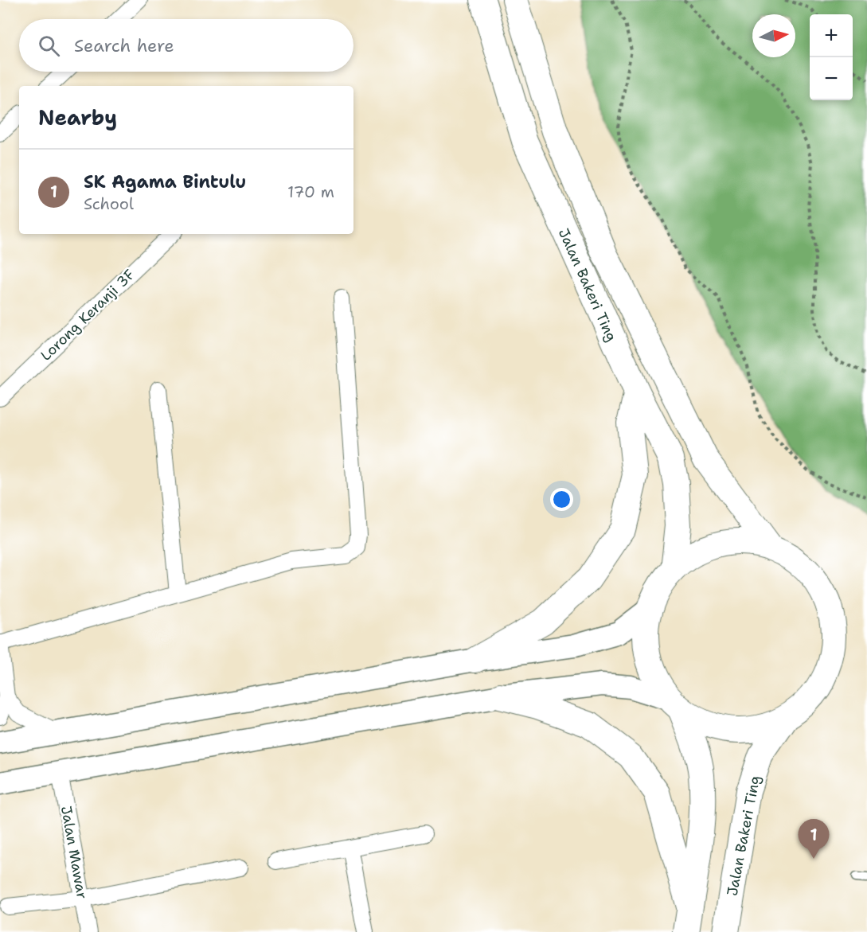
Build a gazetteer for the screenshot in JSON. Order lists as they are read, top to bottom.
{
  "streets": {
    "main road": ["Jalan Bakeri Ting"],
    "street": ["Lorong Keranji 3F", "Jalan Mawar"]
  },
  "north": "right",
  "page": {
    "map_buttons": ["+", "−"],
    "search": "Search here",
    "heading": "Nearby",
    "list": [
      {
        "mark": "1",
        "name": "SK Agama Bintulu",
        "note": "School",
        "value": "170 m"
      }
    ],
    "pins": "1"
  }
}
